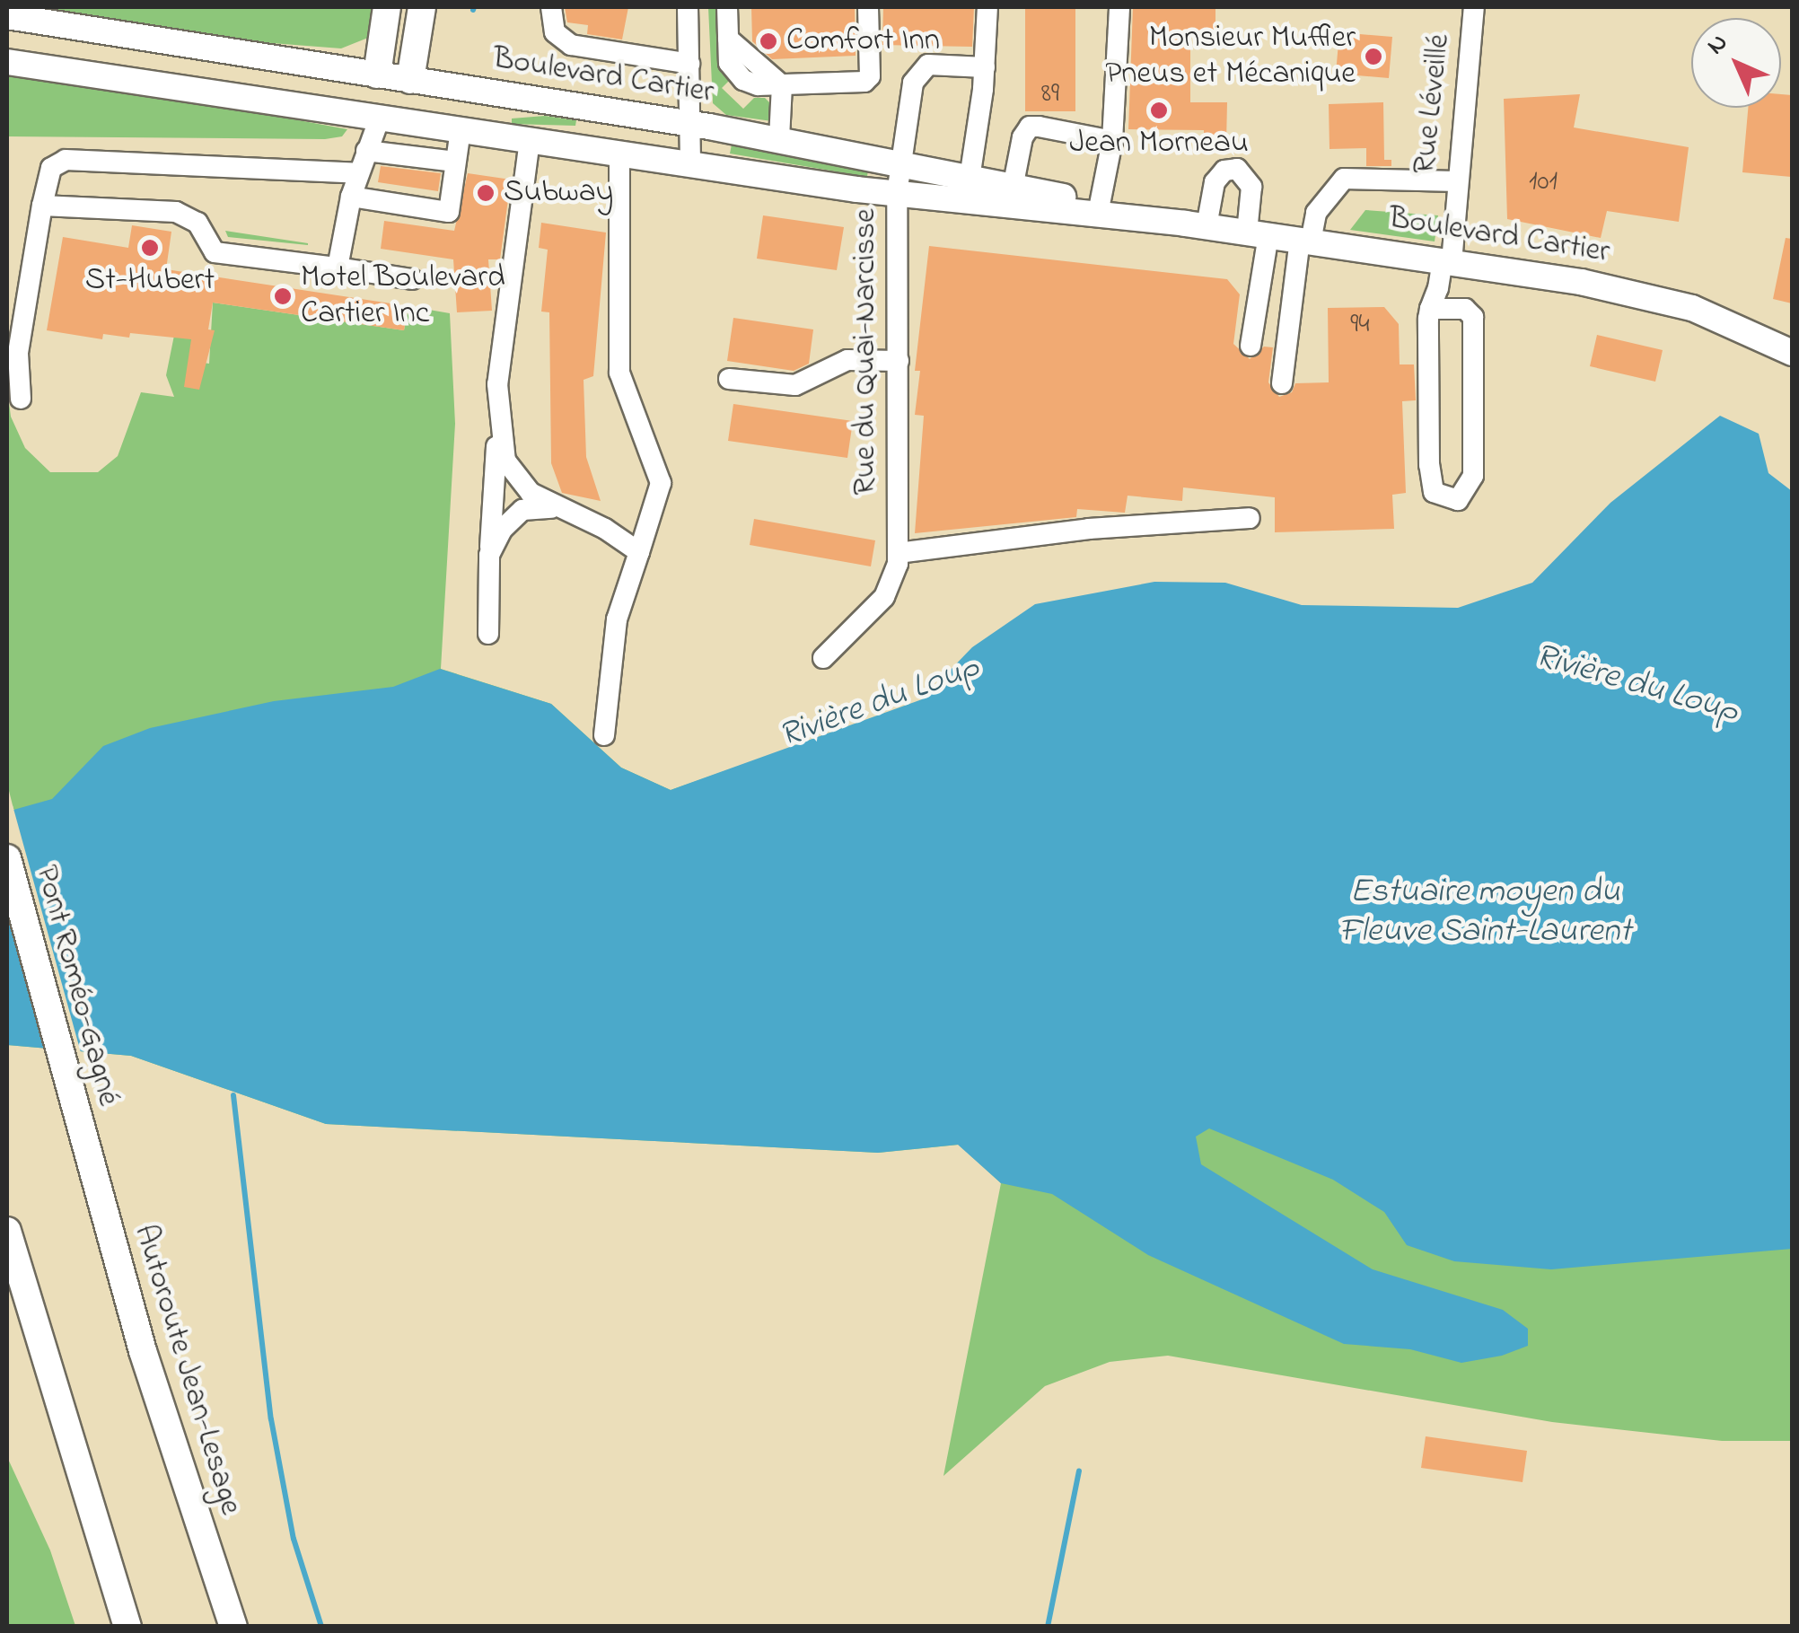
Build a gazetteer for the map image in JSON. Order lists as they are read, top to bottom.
{
  "streets": {
    "highway": ["Pont Roméo-Gagné", "Autoroute Jean-Lesage"],
    "main road": ["Boulevard Cartier"],
    "street": ["Rue Léveillé", "Rue du Quai-Narcisse"]
  },
  "crossings": [
    ["Boulevard Cartier", "Rue Léveillé"],
    ["Boulevard Cartier", "Rue du Quai-Narcisse"],
    ["Pont Roméo-Gagné", "Autoroute Jean-Lesage"]
  ],
  "water": ["Rivière du Loup", "Estuaire moyen du Fleuve Saint-Laurent"],
  "places": [
    "Comfort Inn",
    "Monsieur Muffler Pneus et Mécanique",
    "Jean Morneau",
    "Subway",
    "St-Hubert",
    "Motel Boulevard Cartier Inc"
  ],
  "house_numbers": ["89", "101", "94"],
  "north": "top left"
}
